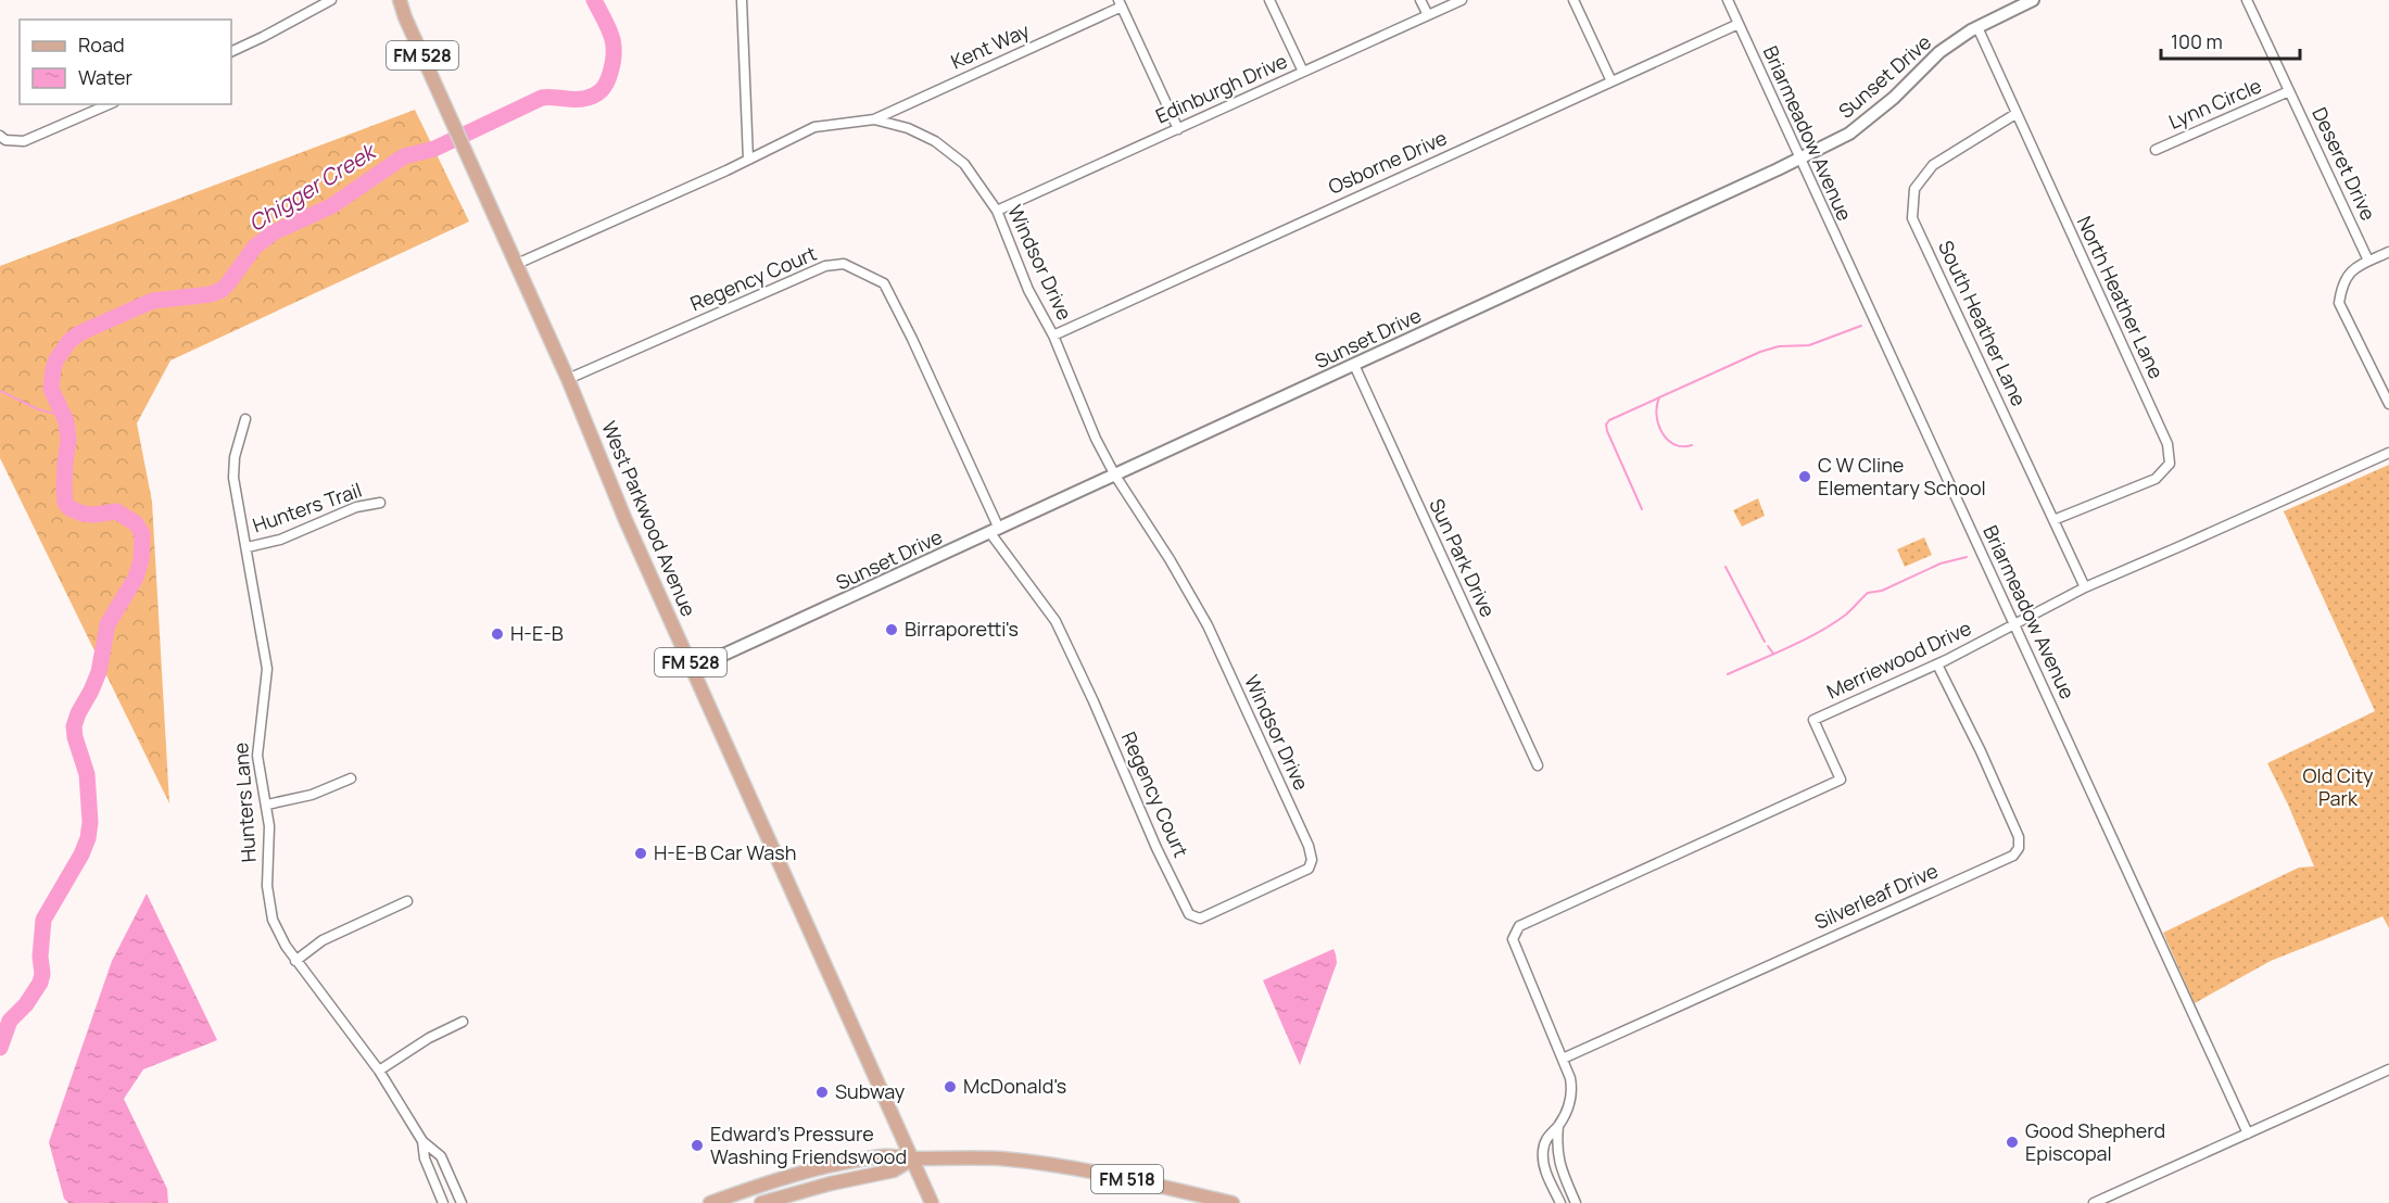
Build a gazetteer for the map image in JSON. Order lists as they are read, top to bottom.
{
  "streets": {
    "main road": ["FM 528", "West Parkwood Avenue", "FM 518"],
    "street": [
      "Kent Way",
      "Sunset Drive",
      "Edinburgh Drive",
      "Lynn Circle",
      "Briarmeadow Avenue",
      "Osborne Drive",
      "Deseret Drive",
      "Windsor Drive",
      "Regency Court",
      "North Heather Lane",
      "South Heather Lane",
      "Hunters Trail",
      "Sun Park Drive",
      "Merriewood Drive",
      "Hunters Lane",
      "Silverleaf Drive"
    ]
  },
  "crossings": [
    ["Kent Way", "Windsor Drive"],
    ["FM 528", "West Parkwood Avenue"],
    ["FM 528", "FM 518"],
    ["Sunset Drive", "Briarmeadow Avenue"],
    ["Sunset Drive", "Windsor Drive"],
    ["Sunset Drive", "Regency Court"],
    ["Sunset Drive", "North Heather Lane"],
    ["Sunset Drive", "West Parkwood Avenue"],
    ["Sunset Drive", "Sun Park Drive"],
    ["Edinburgh Drive", "Windsor Drive"],
    ["Lynn Circle", "Deseret Drive"],
    ["Briarmeadow Avenue", "Osborne Drive"],
    ["Briarmeadow Avenue", "Merriewood Drive"],
    ["Osborne Drive", "Windsor Drive"],
    ["Windsor Drive", "Regency Court"],
    ["Windsor Drive", "West Parkwood Avenue"],
    ["Regency Court", "West Parkwood Avenue"],
    ["North Heather Lane", "South Heather Lane"],
    ["South Heather Lane", "Merriewood Drive"],
    ["Hunters Trail", "Hunters Lane"],
    ["West Parkwood Avenue", "FM 518"],
    ["Merriewood Drive", "Silverleaf Drive"]
  ],
  "water": ["Chigger Creek"],
  "parks": ["Old City Park"],
  "places": [
    "C W Cline Elementary School",
    "Birraporetti's",
    "H-E-B",
    "H-E-B Car Wash",
    "McDonald's",
    "Subway",
    "Good Shepherd Episcopal",
    "Edward’s Pressure Washing Friendswood"
  ],
  "legend": ["Road", "Water"],
  "scale_bar": "100 m"
}
